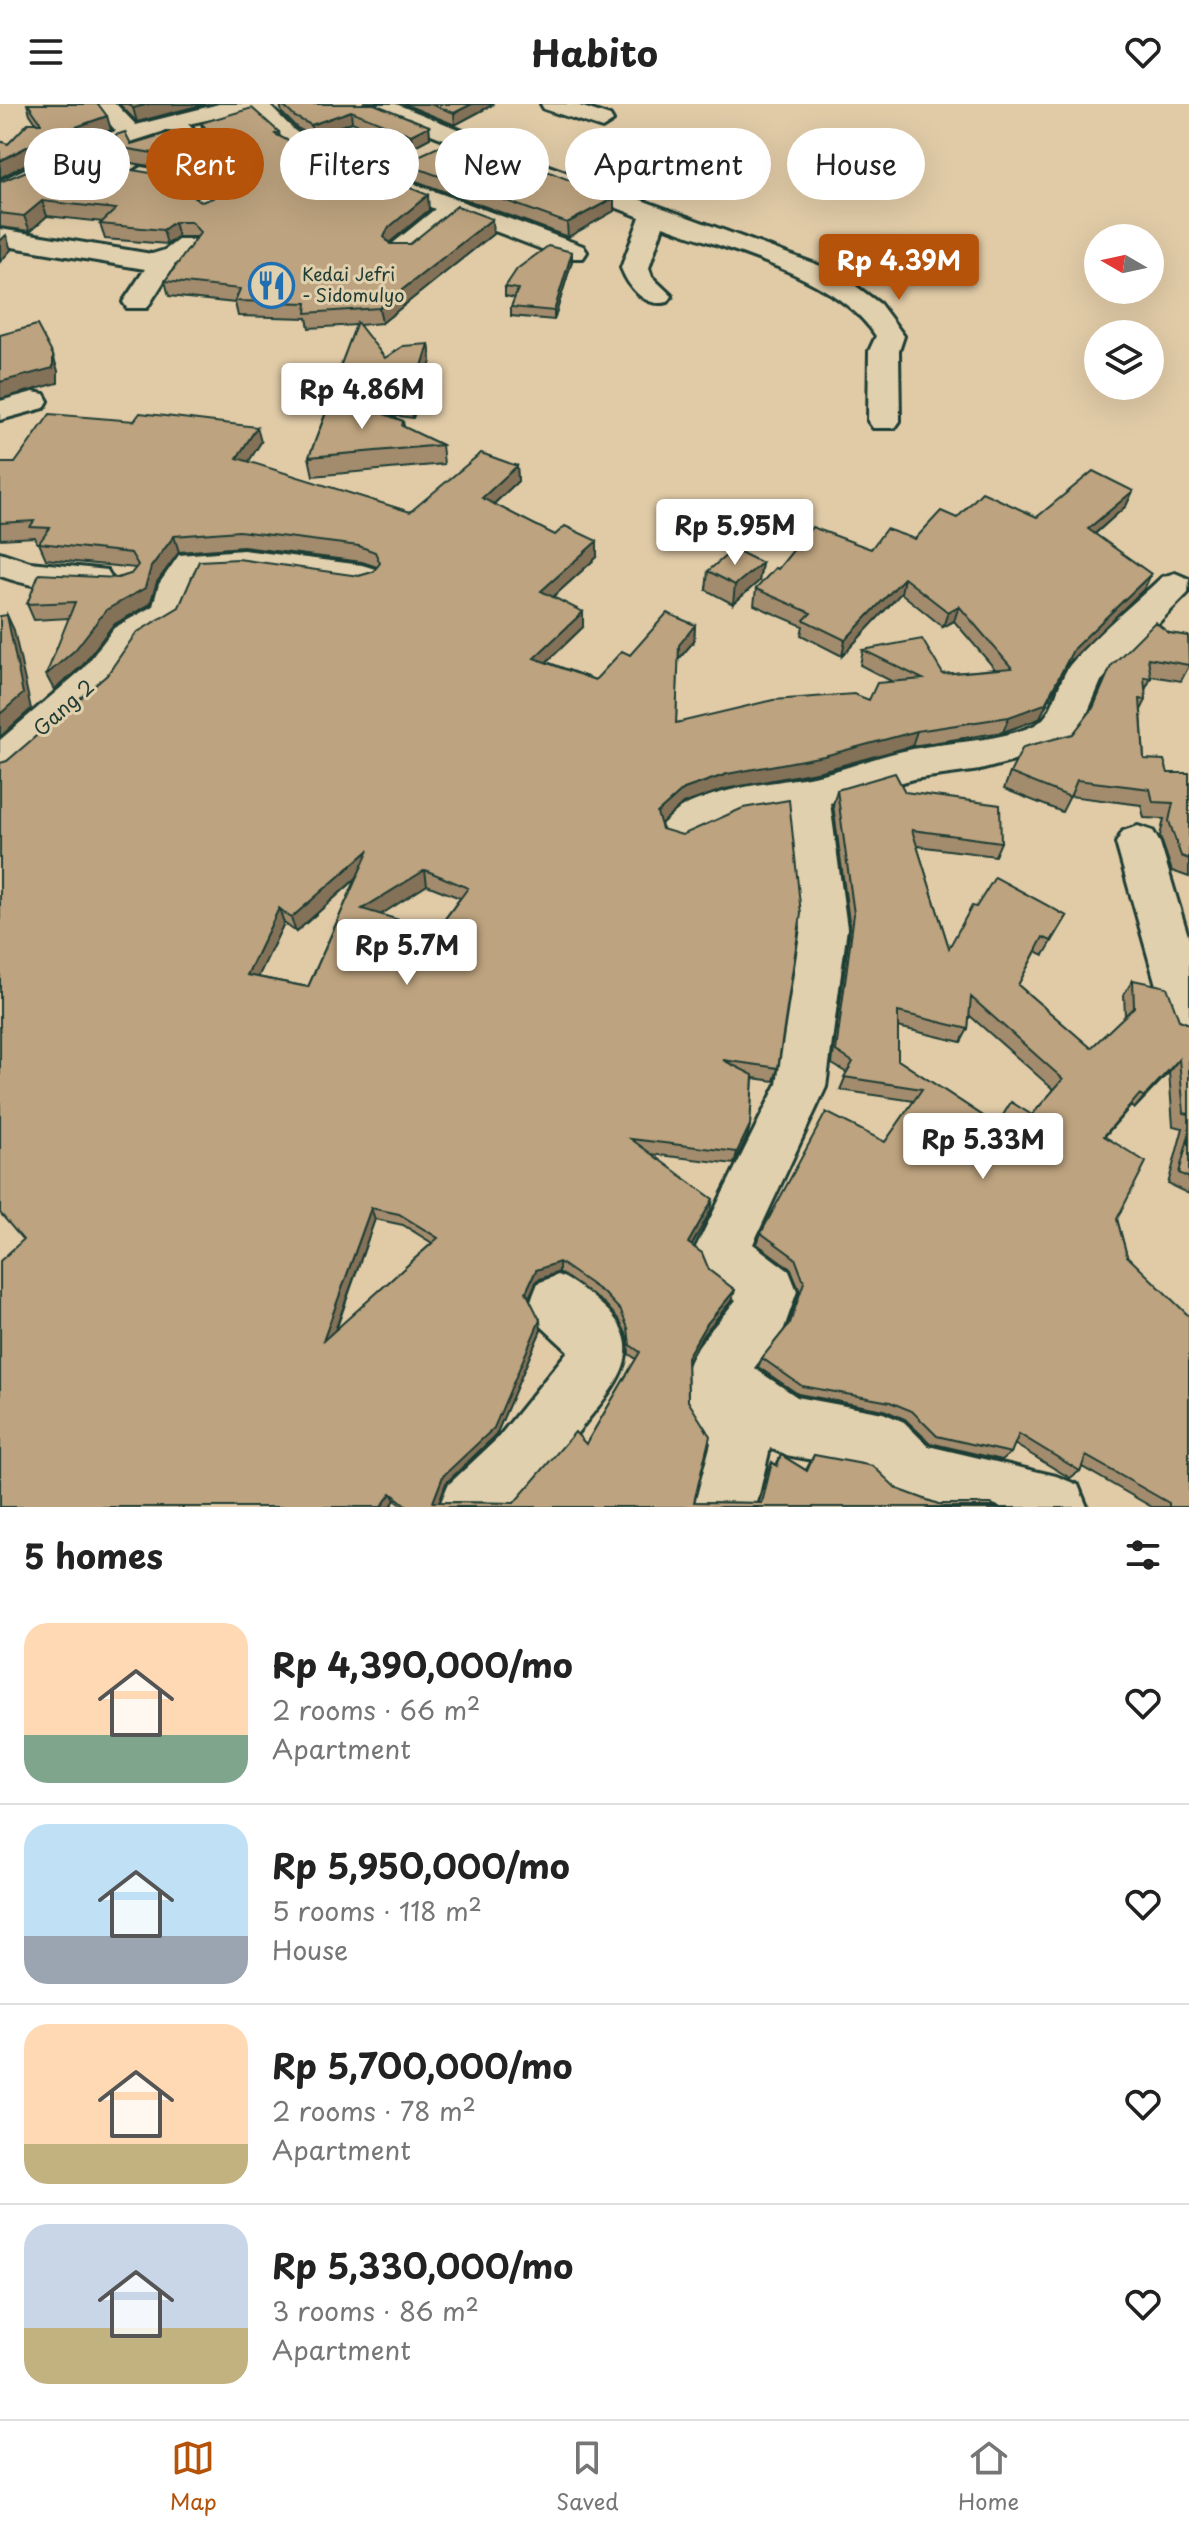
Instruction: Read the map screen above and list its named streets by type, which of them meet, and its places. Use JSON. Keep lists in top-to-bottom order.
{
  "streets": {
    "street": ["Gang 2"]
  },
  "places": {
    "restaurant": ["Kedai Jefri - Sidomulyo"]
  },
  "north": "left",
  "page": {
    "header": "Habito",
    "chip": [
      "Buy",
      "Rent",
      "Filters",
      "New",
      "Apartment",
      "House"
    ],
    "price": [
      "Rp 4.39M",
      "Rp 4.86M",
      "Rp 5.95M",
      "Rp 5.7M",
      "Rp 5.33M"
    ],
    "heading": "5 homes",
    "list": [
      {
        "name": "Rp 4,390,000/mo",
        "note": "2 rooms · 66 m² · Apartment"
      },
      {
        "name": "Rp 5,950,000/mo",
        "note": "5 rooms · 118 m² · House"
      },
      {
        "name": "Rp 5,700,000/mo",
        "note": "2 rooms · 78 m² · Apartment"
      },
      {
        "name": "Rp 5,330,000/mo",
        "note": "3 rooms · 86 m² · Apartment"
      }
    ],
    "tabs": ["Map", "Saved", "Home"]
  }
}
